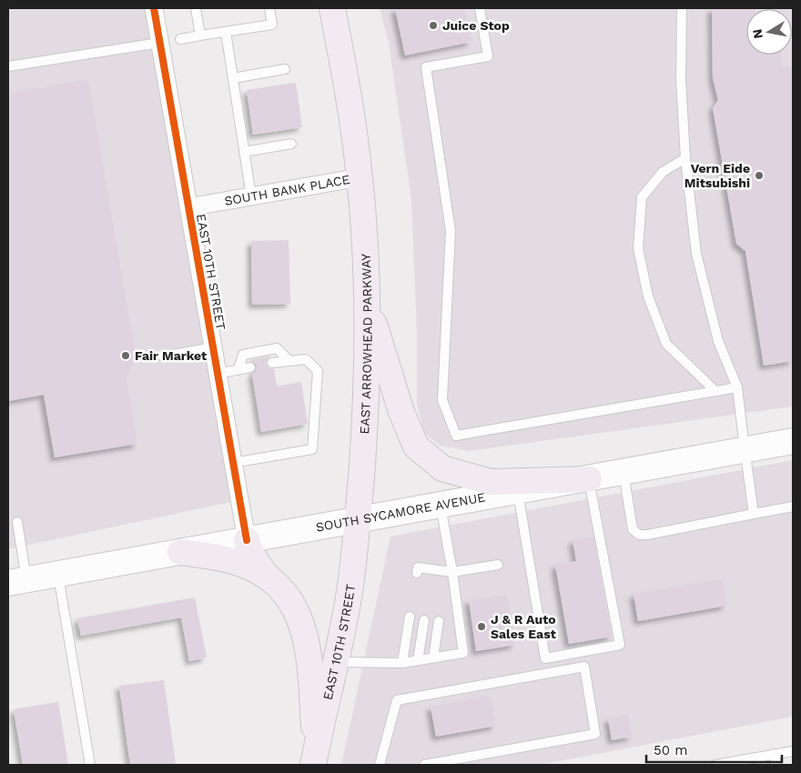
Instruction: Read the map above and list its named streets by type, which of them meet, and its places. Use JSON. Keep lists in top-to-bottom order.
{
  "streets": {
    "main road": ["EAST 10TH STREET", "EAST ARROWHEAD PARKWAY", "SOUTH SYCAMORE AVENUE"],
    "street": ["SOUTH BANK PLACE"]
  },
  "crossings": [
    ["SOUTH BANK PLACE", "EAST 10TH STREET"],
    ["SOUTH BANK PLACE", "EAST ARROWHEAD PARKWAY"],
    ["EAST 10TH STREET", "EAST ARROWHEAD PARKWAY"],
    ["EAST 10TH STREET", "SOUTH SYCAMORE AVENUE"],
    ["EAST ARROWHEAD PARKWAY", "SOUTH SYCAMORE AVENUE"]
  ],
  "places": [
    "Juice Stop",
    "Vern Eide Mitsubishi",
    "Fair Market",
    "J & R Auto Sales East"
  ],
  "scale_bar": "50 m",
  "north": "left"
}
